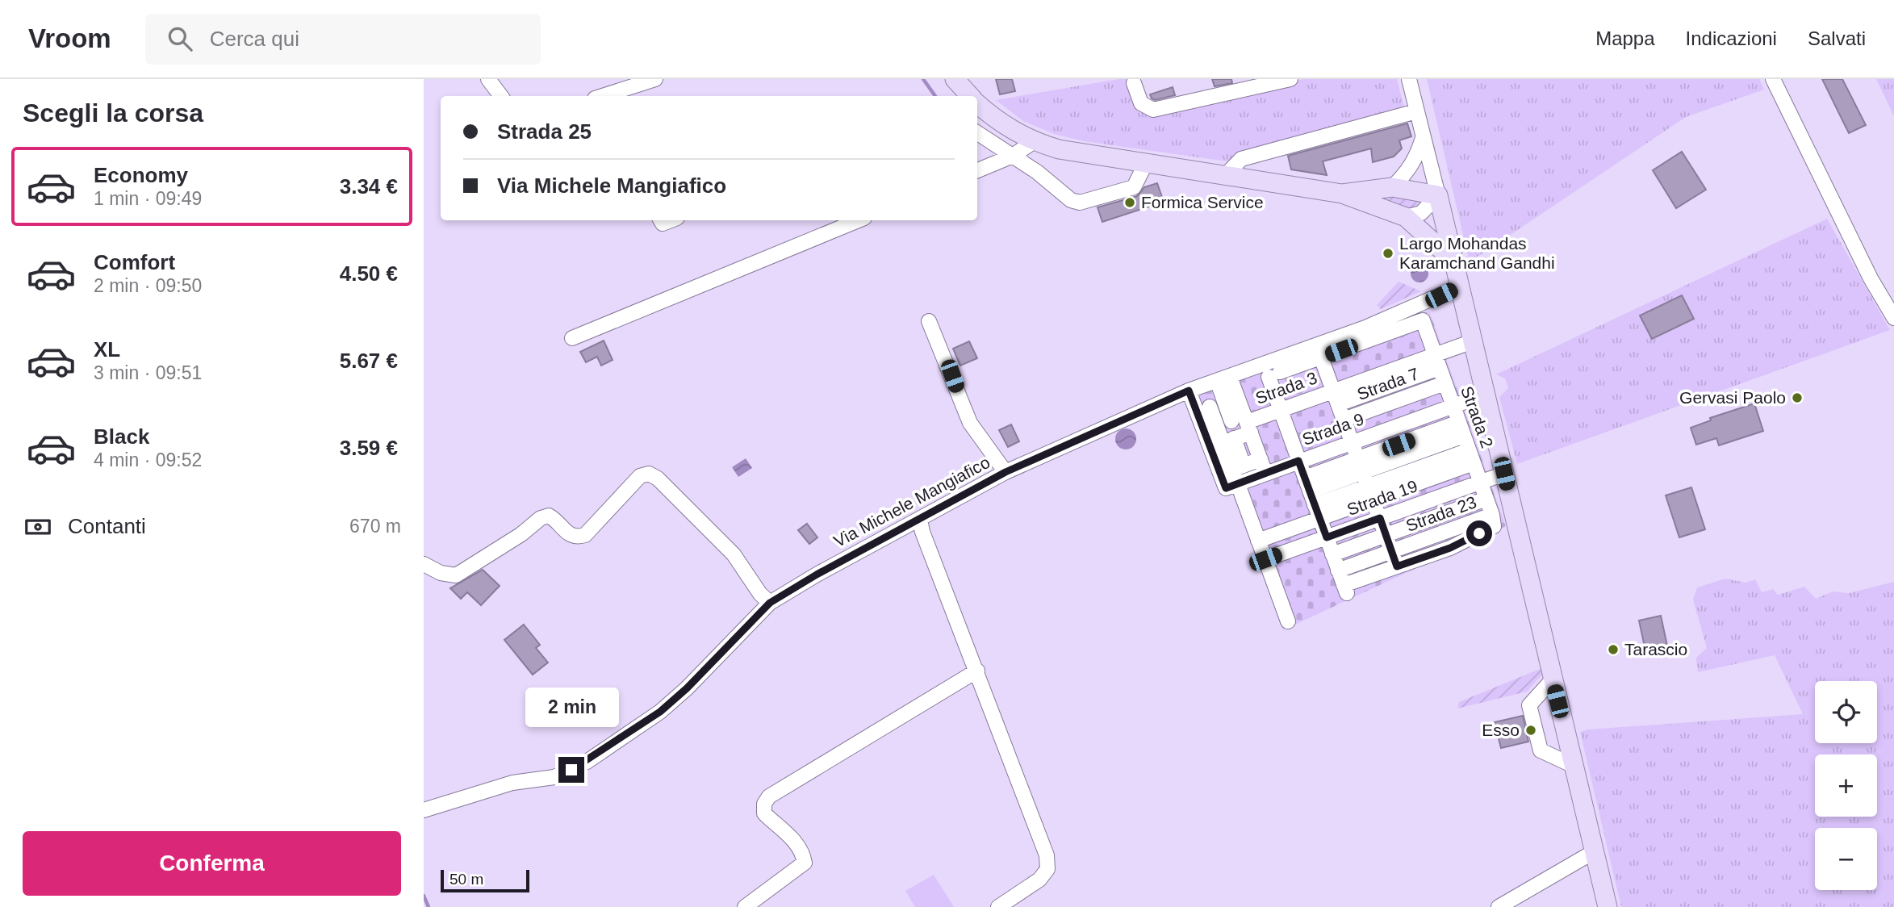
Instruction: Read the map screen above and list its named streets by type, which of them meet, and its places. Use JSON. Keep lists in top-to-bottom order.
{
  "streets": {
    "street": [
      "Strada 7",
      "Strada 3",
      "Strada 2",
      "Strada 9",
      "Strada 19",
      "Via Michele Mangiafico",
      "Strada 23"
    ]
  },
  "crossings": [
    ["Strada 7", "Strada 2"],
    ["Strada 3", "Strada 2"],
    ["Strada 2", "Strada 9"],
    ["Strada 2", "Strada 19"],
    ["Strada 2", "Strada 23"]
  ],
  "places": [
    "Formica Service",
    "Largo Mohandas Karamchand Gandhi",
    "Gervasi Paolo",
    "Tarascio",
    "Esso"
  ],
  "scale_bar": "50 m",
  "page": {
    "header": "Vroom",
    "search": "Cerca qui",
    "nav": ["Mappa", "Indicazioni", "Salvati"],
    "heading": "Scegli la corsa",
    "banner": ["Strada 25", "Via Michele Mangiafico"],
    "list": [
      {
        "name": "Economy",
        "note": "1 min · 09:49",
        "value": "3.34 €"
      },
      {
        "name": "Comfort",
        "note": "2 min · 09:50",
        "value": "4.50 €"
      },
      {
        "name": "XL",
        "note": "3 min · 09:51",
        "value": "5.67 €"
      },
      {
        "name": "Black",
        "note": "4 min · 09:52",
        "value": "3.59 €"
      }
    ],
    "pay": ["Contanti", "670 m"],
    "map_buttons": ["+", "−"],
    "bubble": "2 min",
    "buttons": "Conferma",
    "scale": "50 m"
  }
}
